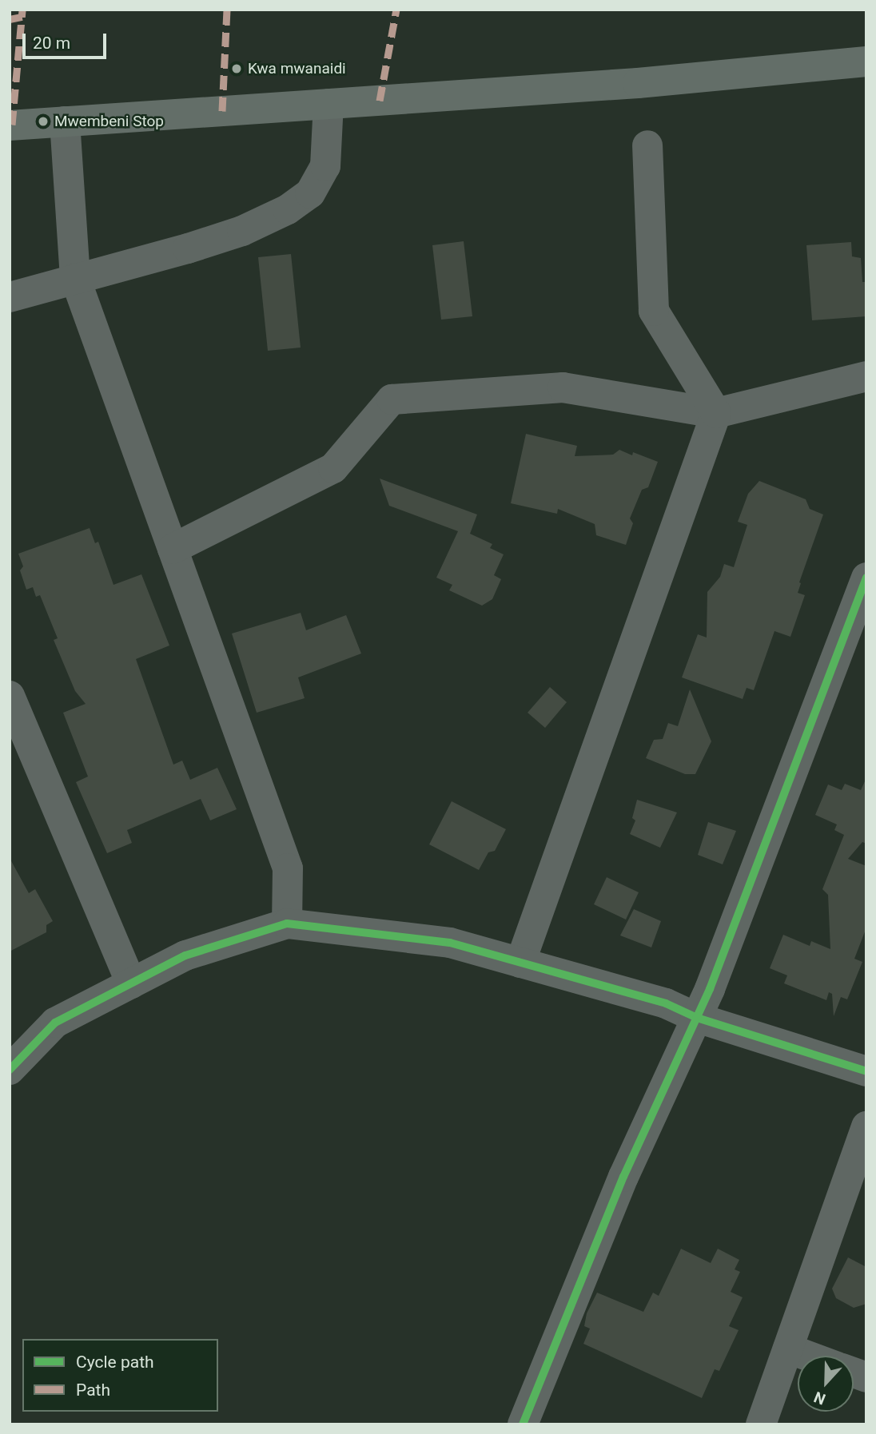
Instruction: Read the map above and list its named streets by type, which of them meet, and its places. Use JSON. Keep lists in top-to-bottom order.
{
  "places": ["Kwa mwanaidi", "Mwembeni Stop"],
  "legend": ["Cycle path", "Path"],
  "scale_bar": "20 m",
  "north": "bottom"
}
